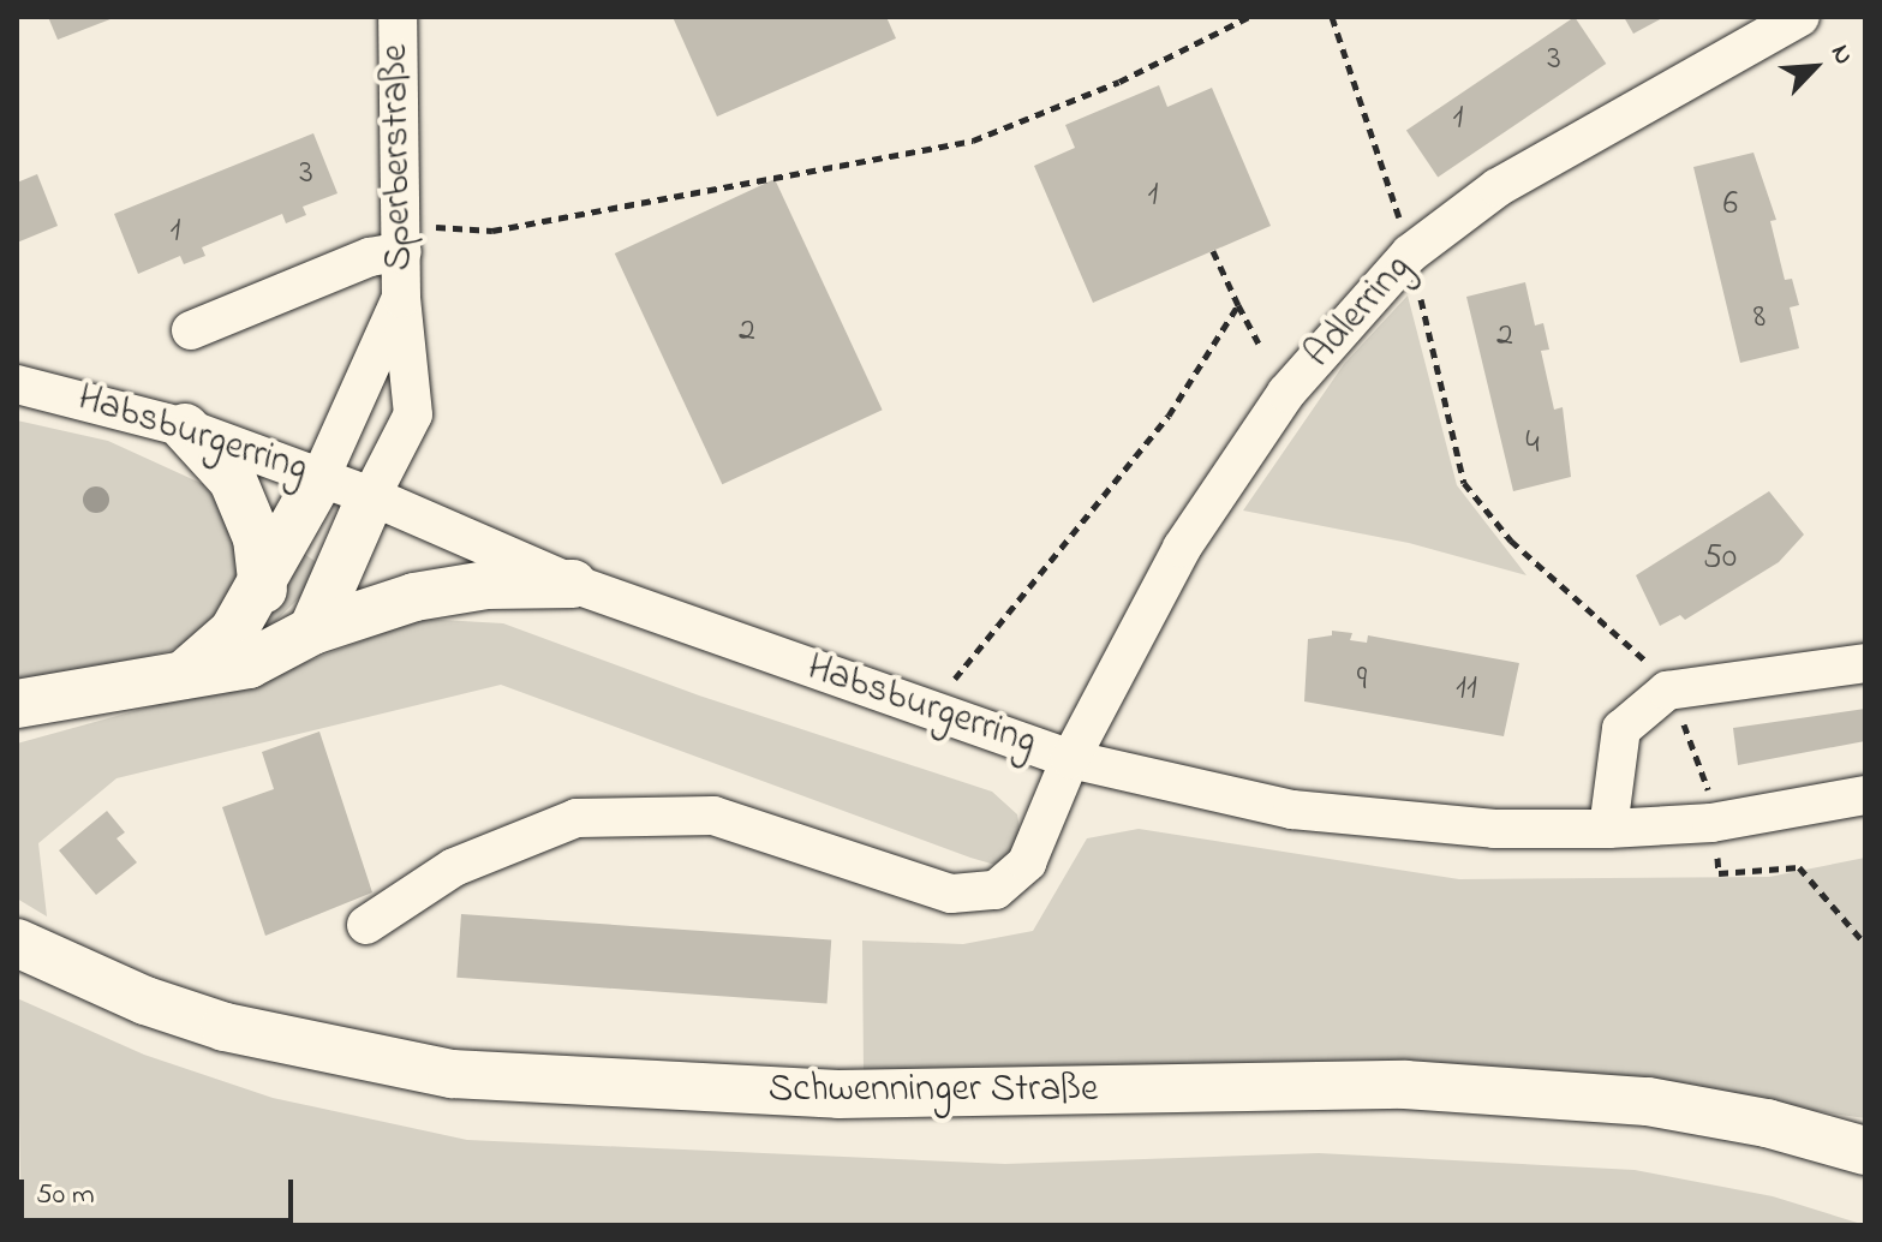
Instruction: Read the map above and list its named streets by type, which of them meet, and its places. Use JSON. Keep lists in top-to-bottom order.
{
  "streets": {
    "main road": ["Schwenninger Straße"],
    "street": ["Sperberstraße", "Adlerring", "Habsburgerring"]
  },
  "crossings": [
    ["Sperberstraße", "Habsburgerring"],
    ["Adlerring", "Habsburgerring"]
  ],
  "house_numbers": [
    "3",
    "1",
    "3",
    "1",
    "6",
    "1",
    "8",
    "2",
    "2",
    "4",
    "50",
    "9",
    "11"
  ],
  "scale_bar": "50 m",
  "north": "top right"
}
